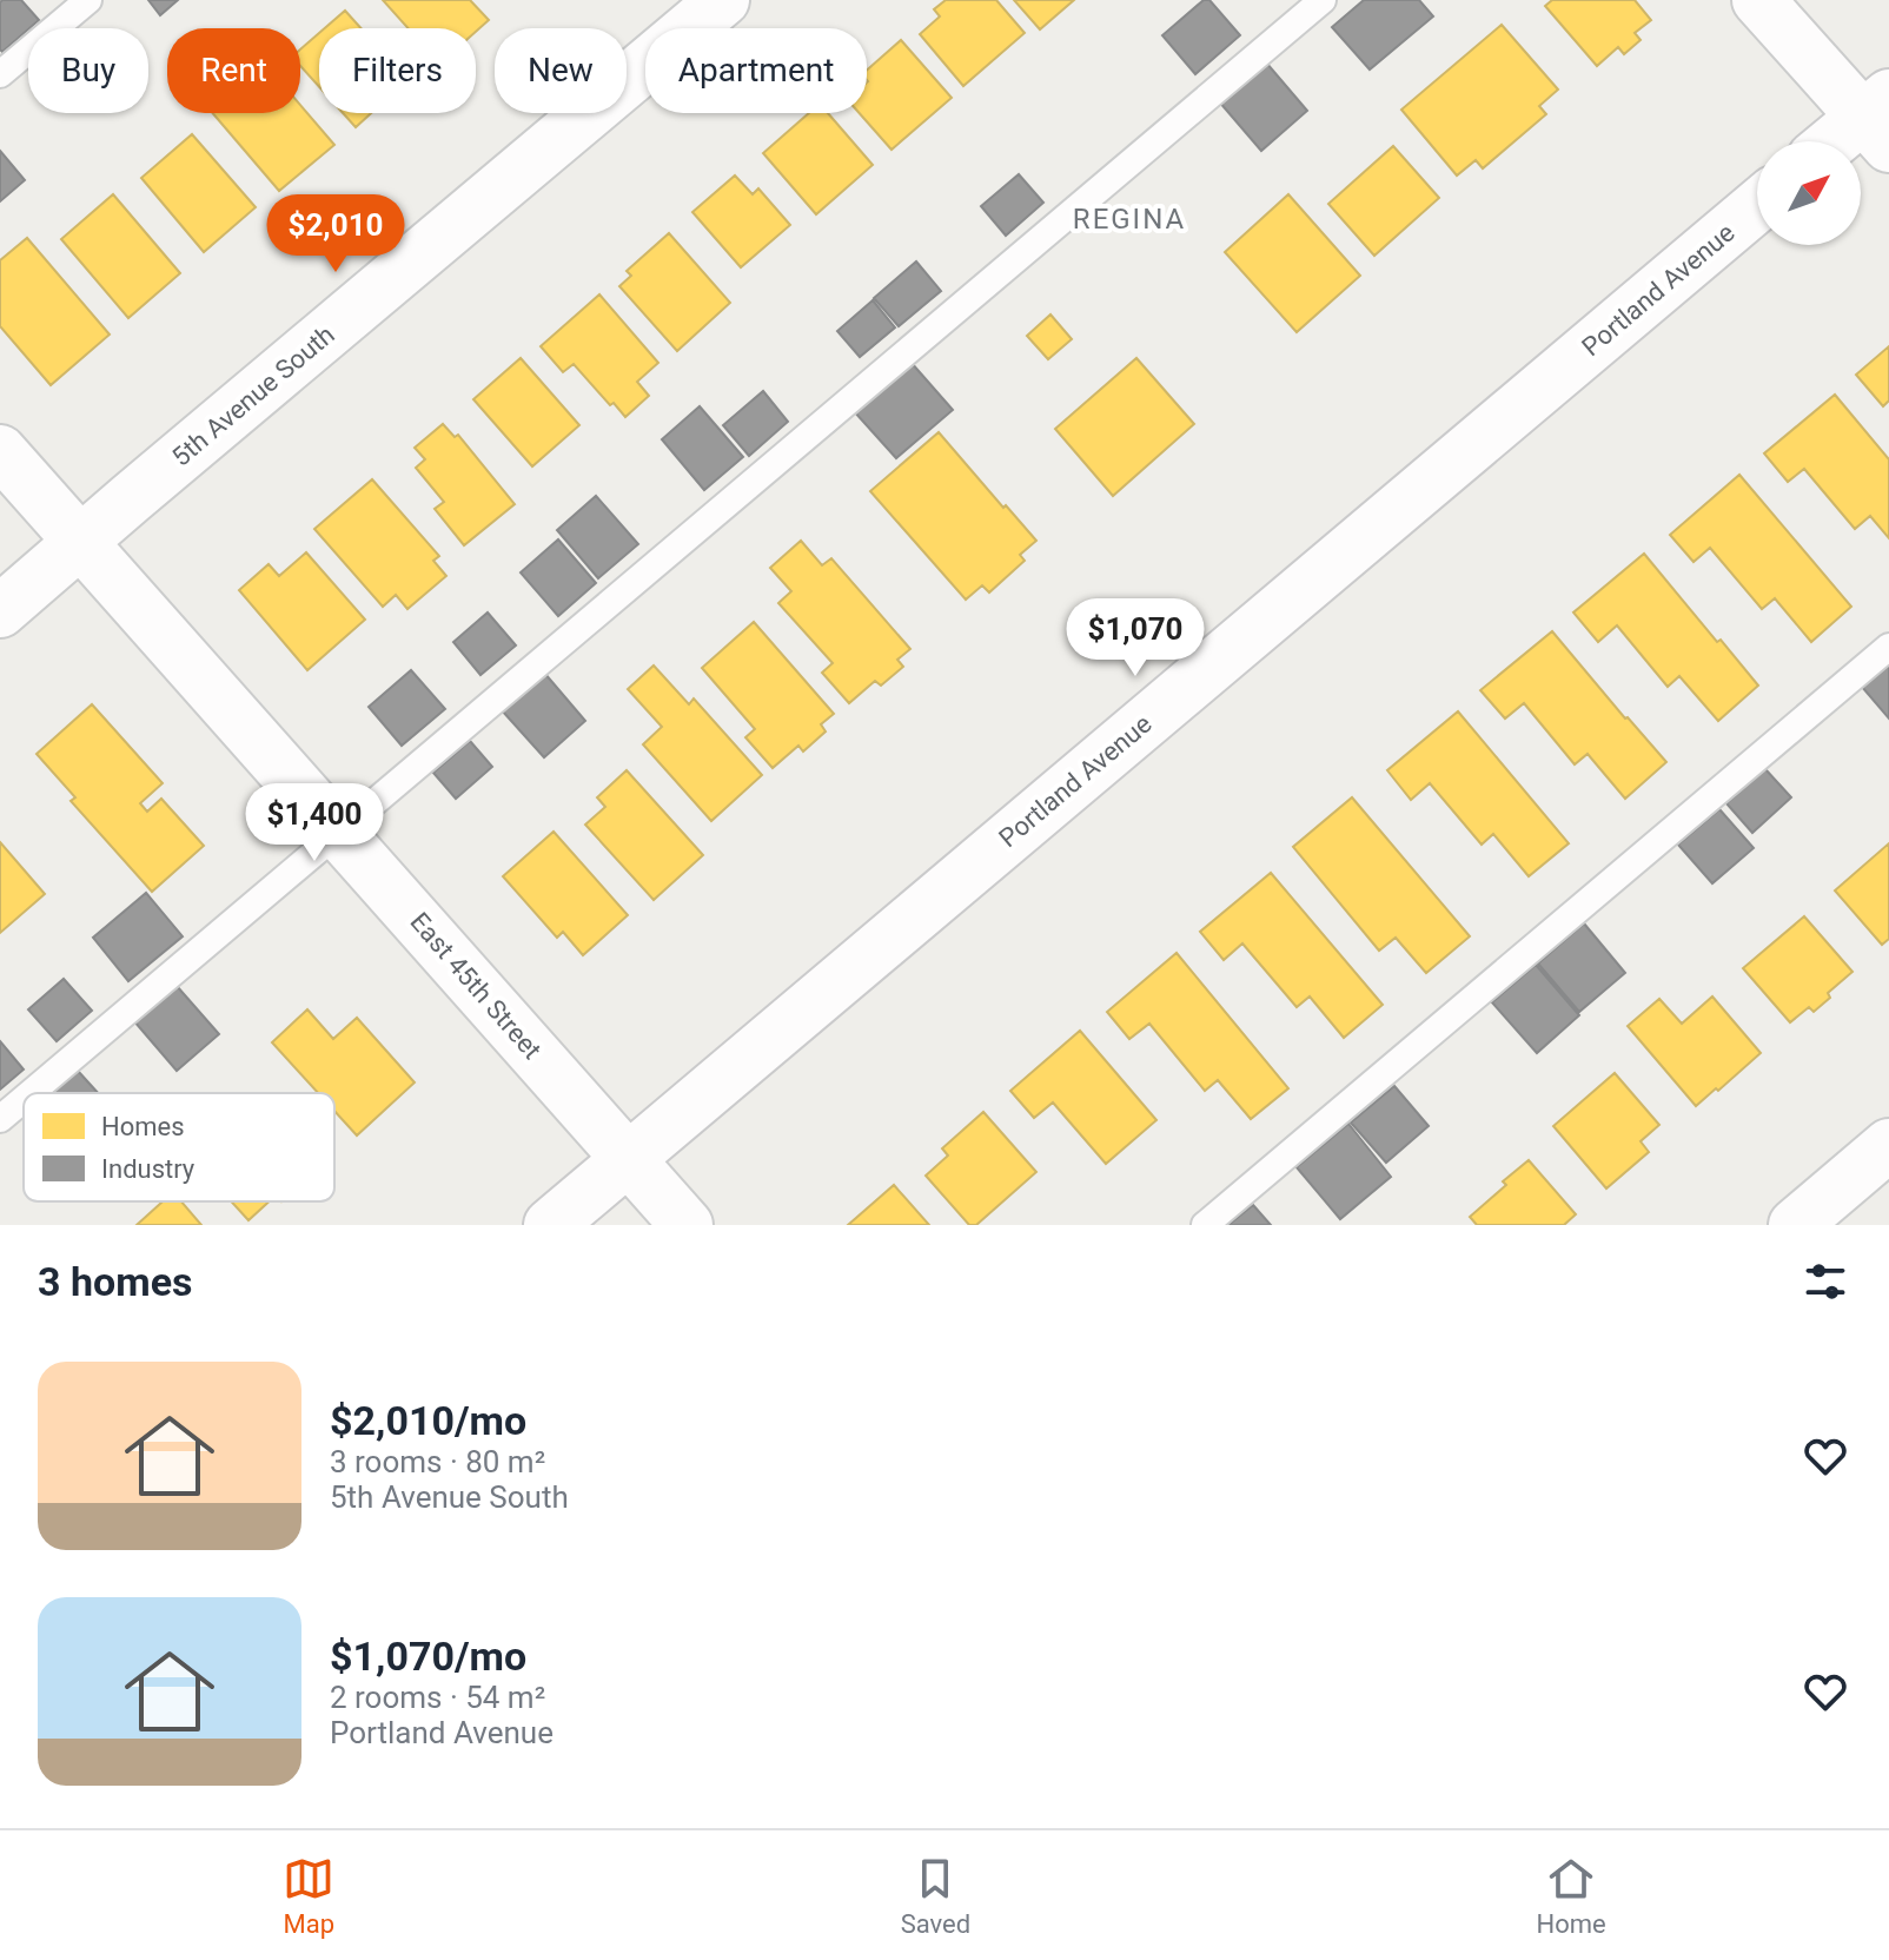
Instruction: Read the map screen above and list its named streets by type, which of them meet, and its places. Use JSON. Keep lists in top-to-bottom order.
{
  "streets": {
    "street": ["Portland Avenue", "5th Avenue South", "East 45th Street"]
  },
  "crossings": [
    ["Portland Avenue", "East 45th Street"],
    ["5th Avenue South", "East 45th Street"]
  ],
  "districts": ["REGINA"],
  "legend": ["Homes", "Industry"],
  "north": "top right",
  "page": {
    "chip": [
      "Buy",
      "Rent",
      "Filters",
      "New",
      "Apartment"
    ],
    "price": ["$2,010", "$1,070", "$1,400"],
    "heading": "3 homes",
    "list": [
      {
        "name": "$2,010/mo",
        "note": "3 rooms · 80 m² · 5th Avenue South"
      },
      {
        "name": "$1,070/mo",
        "note": "2 rooms · 54 m² · Portland Avenue"
      }
    ],
    "tabs": ["Map", "Saved", "Home"]
  }
}
